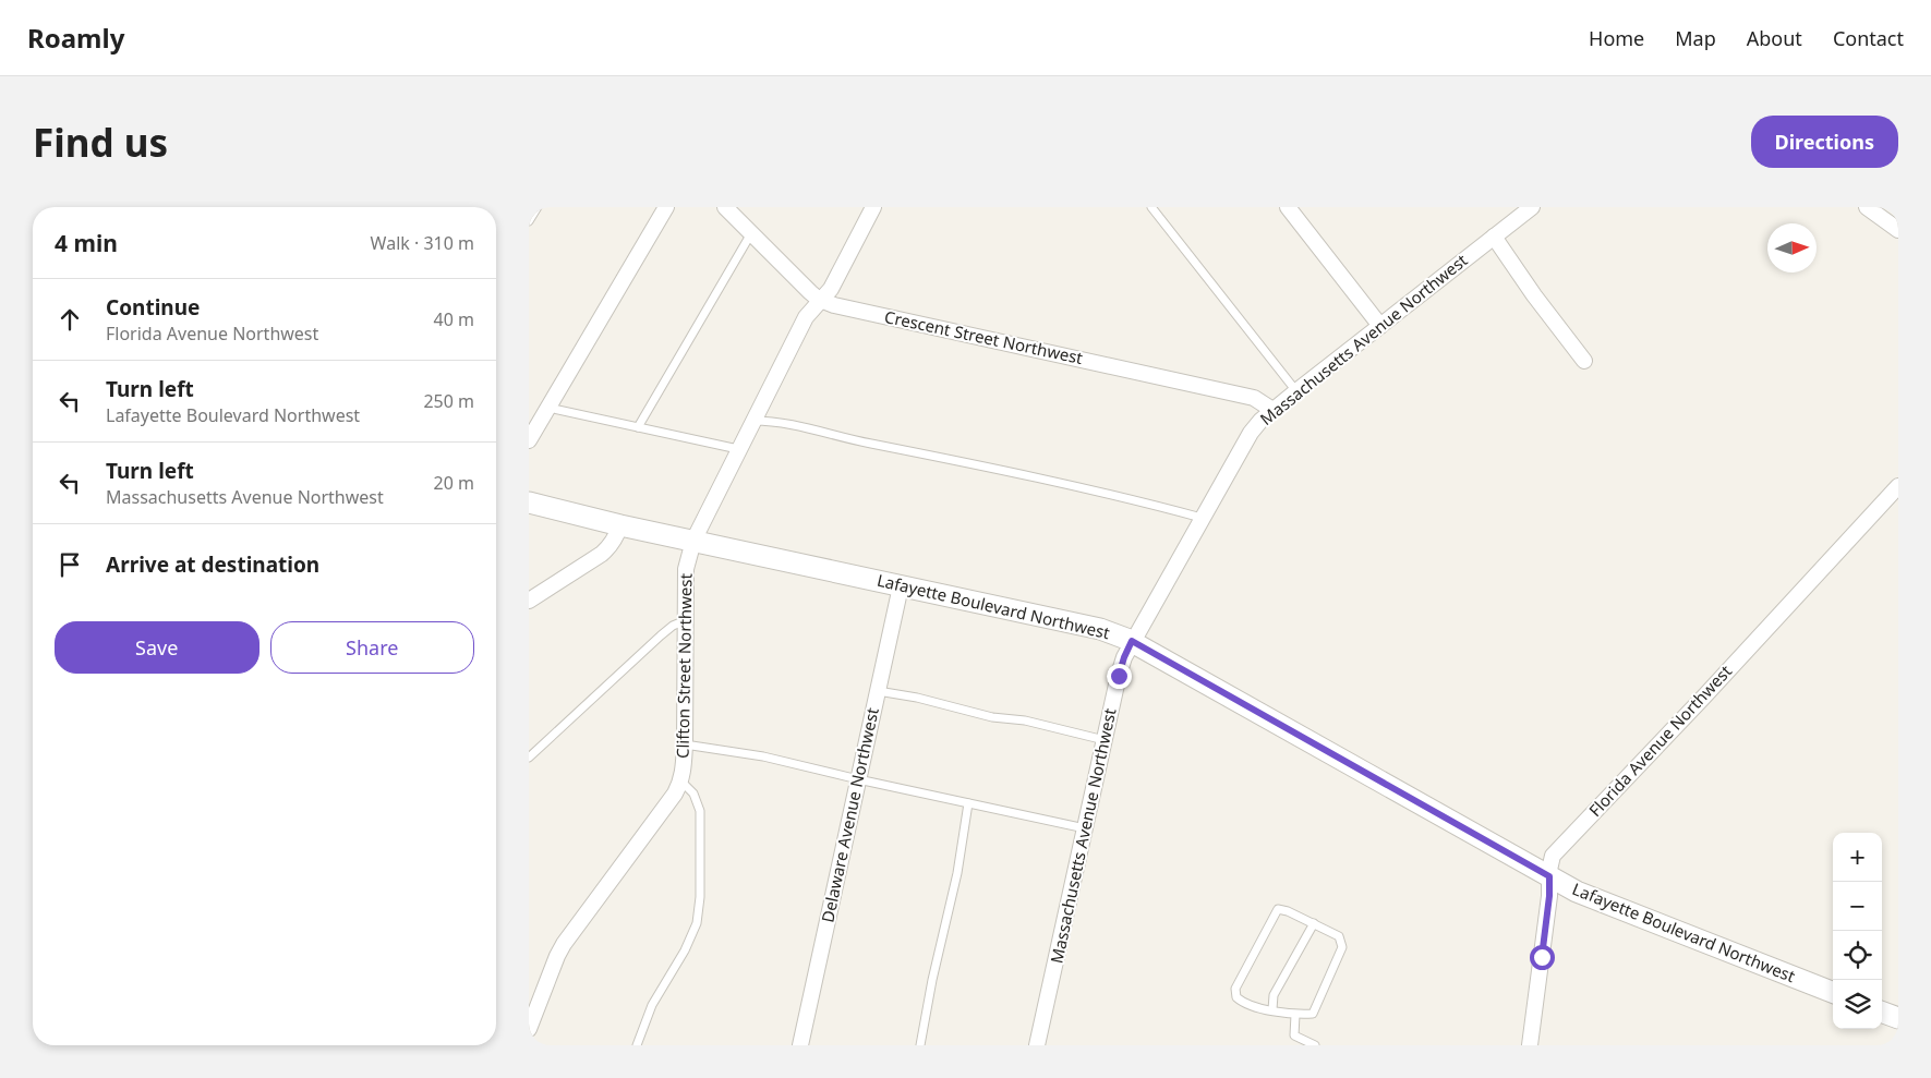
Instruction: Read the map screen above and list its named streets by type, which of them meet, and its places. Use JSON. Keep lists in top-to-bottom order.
{
  "streets": {
    "main road": ["Lafayette Boulevard Northwest"],
    "street": [
      "Crescent Street Northwest",
      "Massachusetts Avenue Northwest",
      "Clifton Street Northwest",
      "Florida Avenue Northwest",
      "Delaware Avenue Northwest"
    ]
  },
  "crossings": [
    ["Crescent Street Northwest", "Massachusetts Avenue Northwest"],
    ["Crescent Street Northwest", "Clifton Street Northwest"],
    ["Massachusetts Avenue Northwest", "Lafayette Boulevard Northwest"],
    ["Lafayette Boulevard Northwest", "Clifton Street Northwest"],
    ["Lafayette Boulevard Northwest", "Florida Avenue Northwest"],
    ["Lafayette Boulevard Northwest", "Delaware Avenue Northwest"]
  ],
  "north": "right",
  "page": {
    "header": "Roamly",
    "nav": [
      "Home",
      "Map",
      "About",
      "Contact"
    ],
    "buttons": [
      "Directions",
      ["Save", "Share"]
    ],
    "title": "Find us",
    "heading": ["4 min", "Walk · 310 m"],
    "list": [
      ["Continue", "Florida Avenue Northwest", "40 m"],
      ["Turn left", "Lafayette Boulevard Northwest", "250 m"],
      ["Turn left", "Massachusetts Avenue Northwest", "20 m"],
      "Arrive at destination"
    ],
    "map_buttons": ["+", "−"]
  }
}
